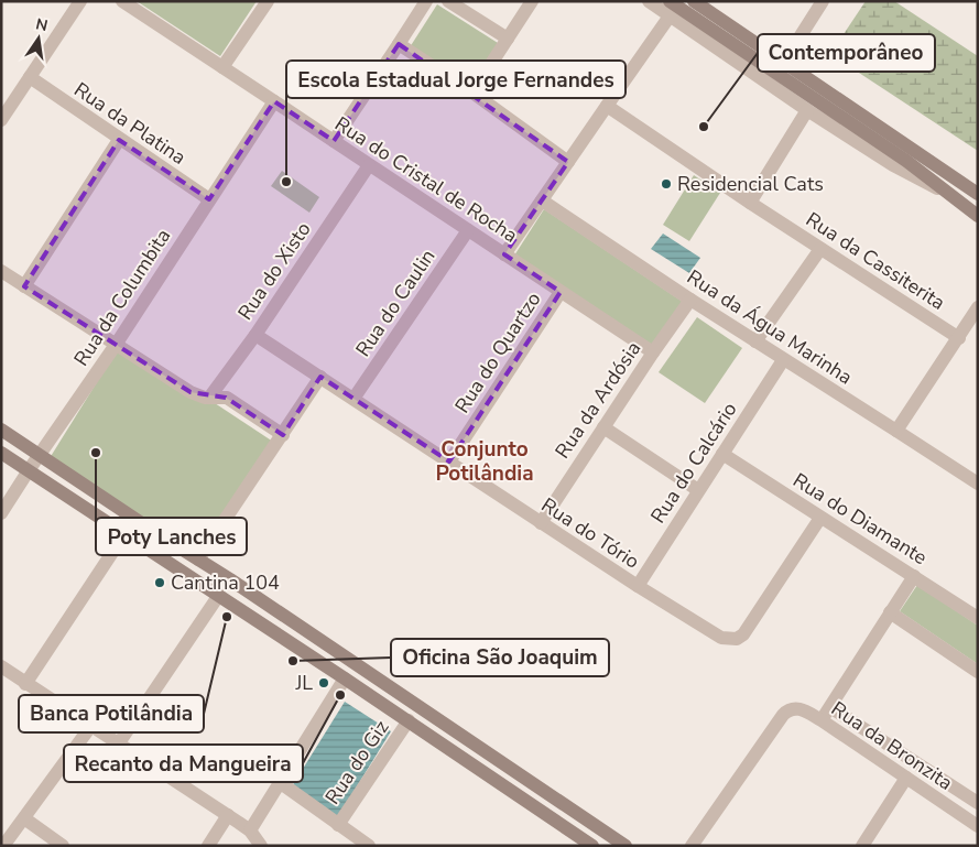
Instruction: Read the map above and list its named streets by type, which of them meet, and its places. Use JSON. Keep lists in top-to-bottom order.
{
  "streets": {
    "street": [
      "Rua da Platina",
      "Rua do Cristal de Rocha",
      "Rua da Cassiterita",
      "Rua do Xisto",
      "Rua da Columbita",
      "Rua do Caulin",
      "Rua da Água Marinha",
      "Rua do Quartzo",
      "Rua da Ardósia",
      "Rua do Calcário",
      "Rua do Diamante",
      "Rua do Tório",
      "Rua da Bronzita",
      "Rua do Giz"
    ]
  },
  "crossings": [
    ["Rua da Platina", "Rua da Columbita"],
    ["Rua do Cristal de Rocha", "Rua do Xisto"],
    ["Rua do Cristal de Rocha", "Rua da Columbita"],
    ["Rua do Cristal de Rocha", "Rua do Caulin"],
    ["Rua do Cristal de Rocha", "Rua do Quartzo"],
    ["Rua do Cristal de Rocha", "Rua da Ardósia"],
    ["Rua do Xisto", "Rua do Tório"],
    ["Rua do Caulin", "Rua do Tório"],
    ["Rua da Água Marinha", "Rua da Ardósia"],
    ["Rua da Água Marinha", "Rua do Calcário"],
    ["Rua do Quartzo", "Rua do Tório"],
    ["Rua da Ardósia", "Rua do Tório"],
    ["Rua do Calcário", "Rua do Diamante"],
    ["Rua do Calcário", "Rua do Tório"],
    ["Rua do Diamante", "Rua do Tório"]
  ],
  "districts": ["Conjunto Potilândia"],
  "places": [
    "Contemporâneo",
    "Escola Estadual Jorge Fernandes",
    "Residencial Cats",
    "Poty Lanches",
    "Cantina 104",
    "Banca Potilândia",
    "Oficina São Joaquim",
    "JL",
    "Recanto da Mangueira"
  ],
  "north": "top"
}
